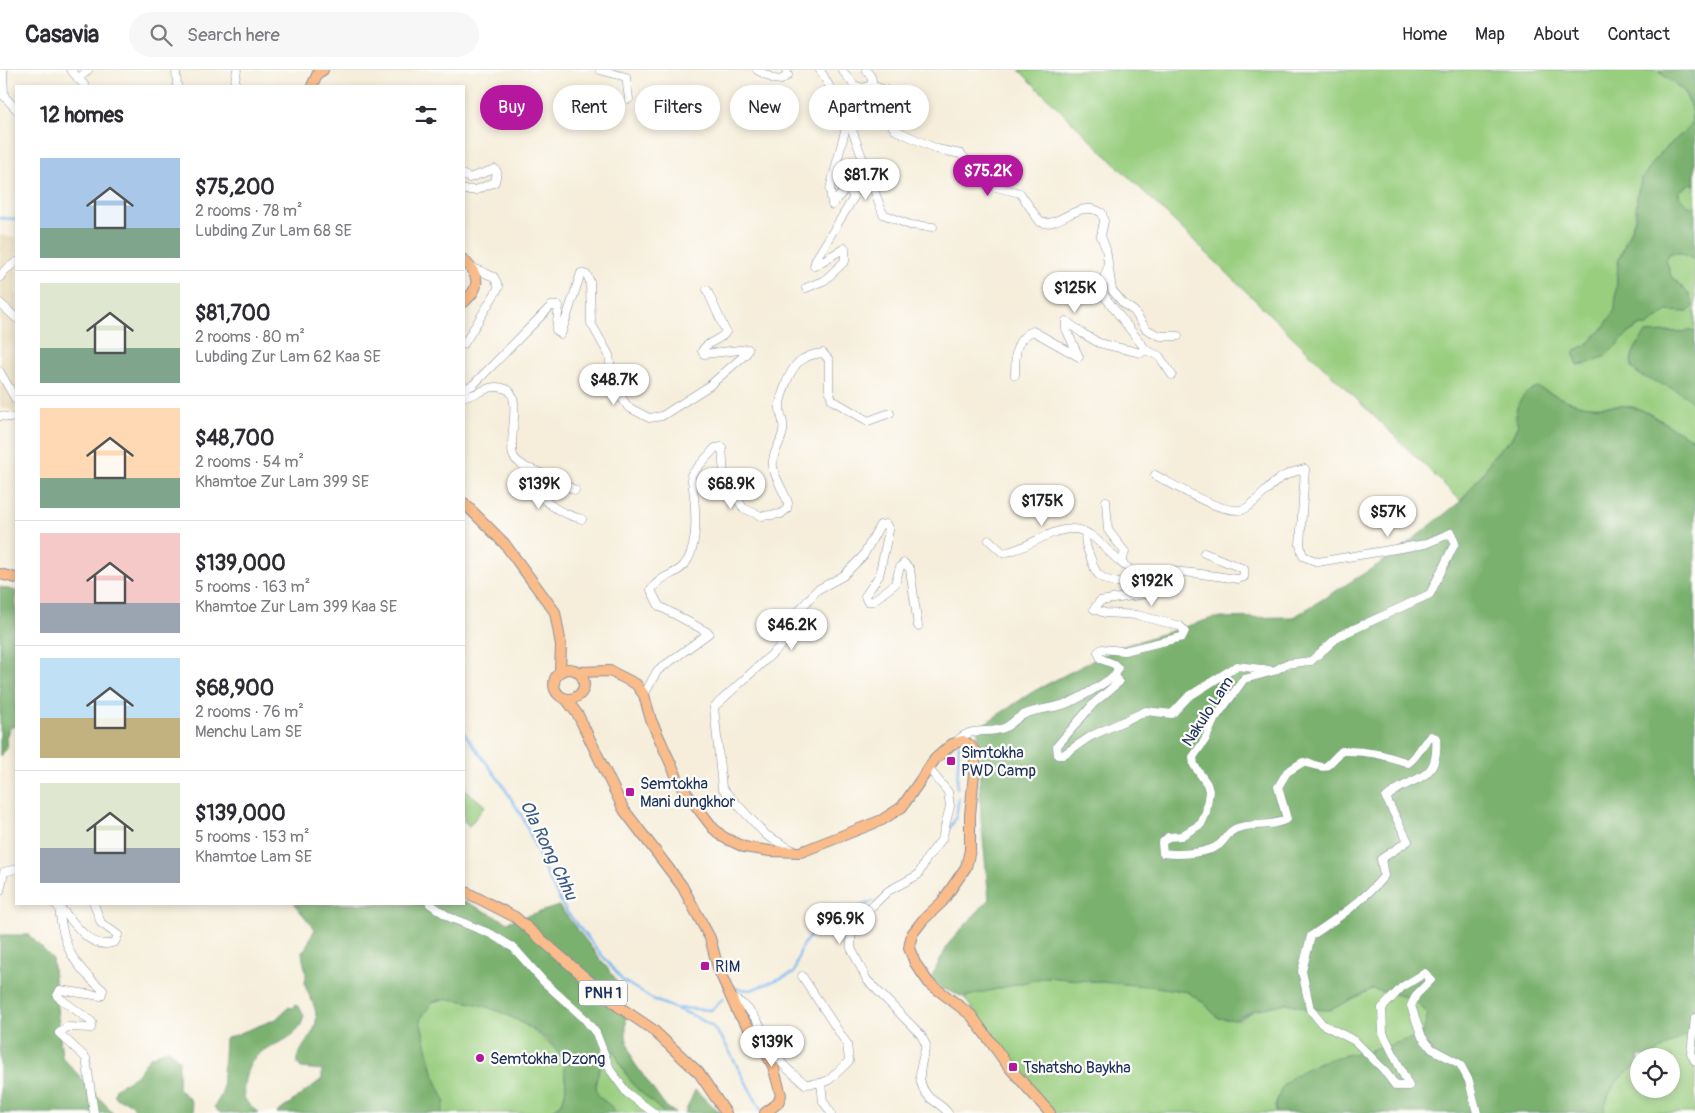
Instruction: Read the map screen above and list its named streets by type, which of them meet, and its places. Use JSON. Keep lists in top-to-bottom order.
{
  "streets": {
    "main road": ["PNH 1"],
    "street": ["Nakulo Lam"]
  },
  "water": ["Ola Rong Chhu"],
  "places": {
    "transit": [
      "Simtokha PWD Camp",
      "Semtokha Mani dungkhor",
      "RIM",
      "Tshatsho Baykha"
    ],
    "other": ["Semtokha Dzong"]
  },
  "page": {
    "header": "Casavia",
    "search": "Search here",
    "nav": [
      "Home",
      "Map",
      "About",
      "Contact"
    ],
    "chip": [
      "Buy",
      "Rent",
      "Filters",
      "New",
      "Apartment"
    ],
    "heading": "12 homes",
    "list": [
      {
        "name": "$75,200",
        "note": "2 rooms · 78 m² · Lubding Zur Lam 68 SE"
      },
      {
        "name": "$81,700",
        "note": "2 rooms · 80 m² · Lubding Zur Lam 62 Kaa SE"
      },
      {
        "name": "$48,700",
        "note": "2 rooms · 54 m² · Khamtoe Zur Lam 399 SE"
      },
      {
        "name": "$139,000",
        "note": "5 rooms · 163 m² · Khamtoe Zur Lam 399 Kaa SE"
      },
      {
        "name": "$68,900",
        "note": "2 rooms · 76 m² · Menchu Lam SE"
      },
      {
        "name": "$139,000",
        "note": "5 rooms · 153 m² · Khamtoe Lam SE"
      }
    ],
    "price": [
      "$75.2K",
      "$81.7K",
      "$125K",
      "$48.7K",
      "$139K",
      "$68.9K",
      "$175K",
      "$57K",
      "$192K",
      "$46.2K",
      "$96.9K",
      "$139K"
    ]
  }
}
